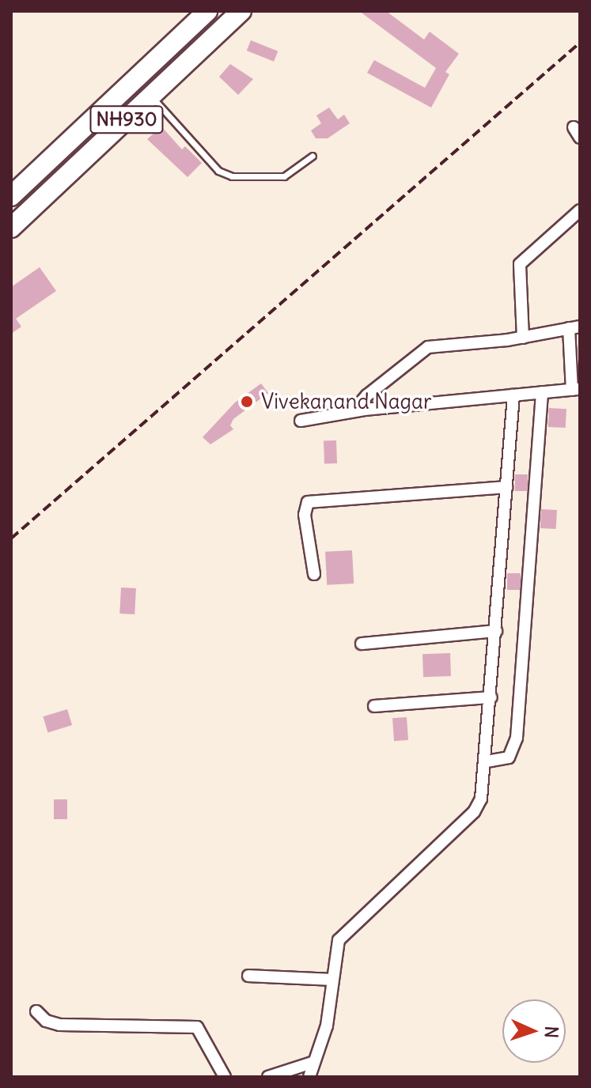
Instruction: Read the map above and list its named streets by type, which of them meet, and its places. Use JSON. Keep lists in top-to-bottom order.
{
  "streets": {
    "highway": ["NH930"]
  },
  "places": ["Vivekanand Nagar"],
  "north": "right"
}
